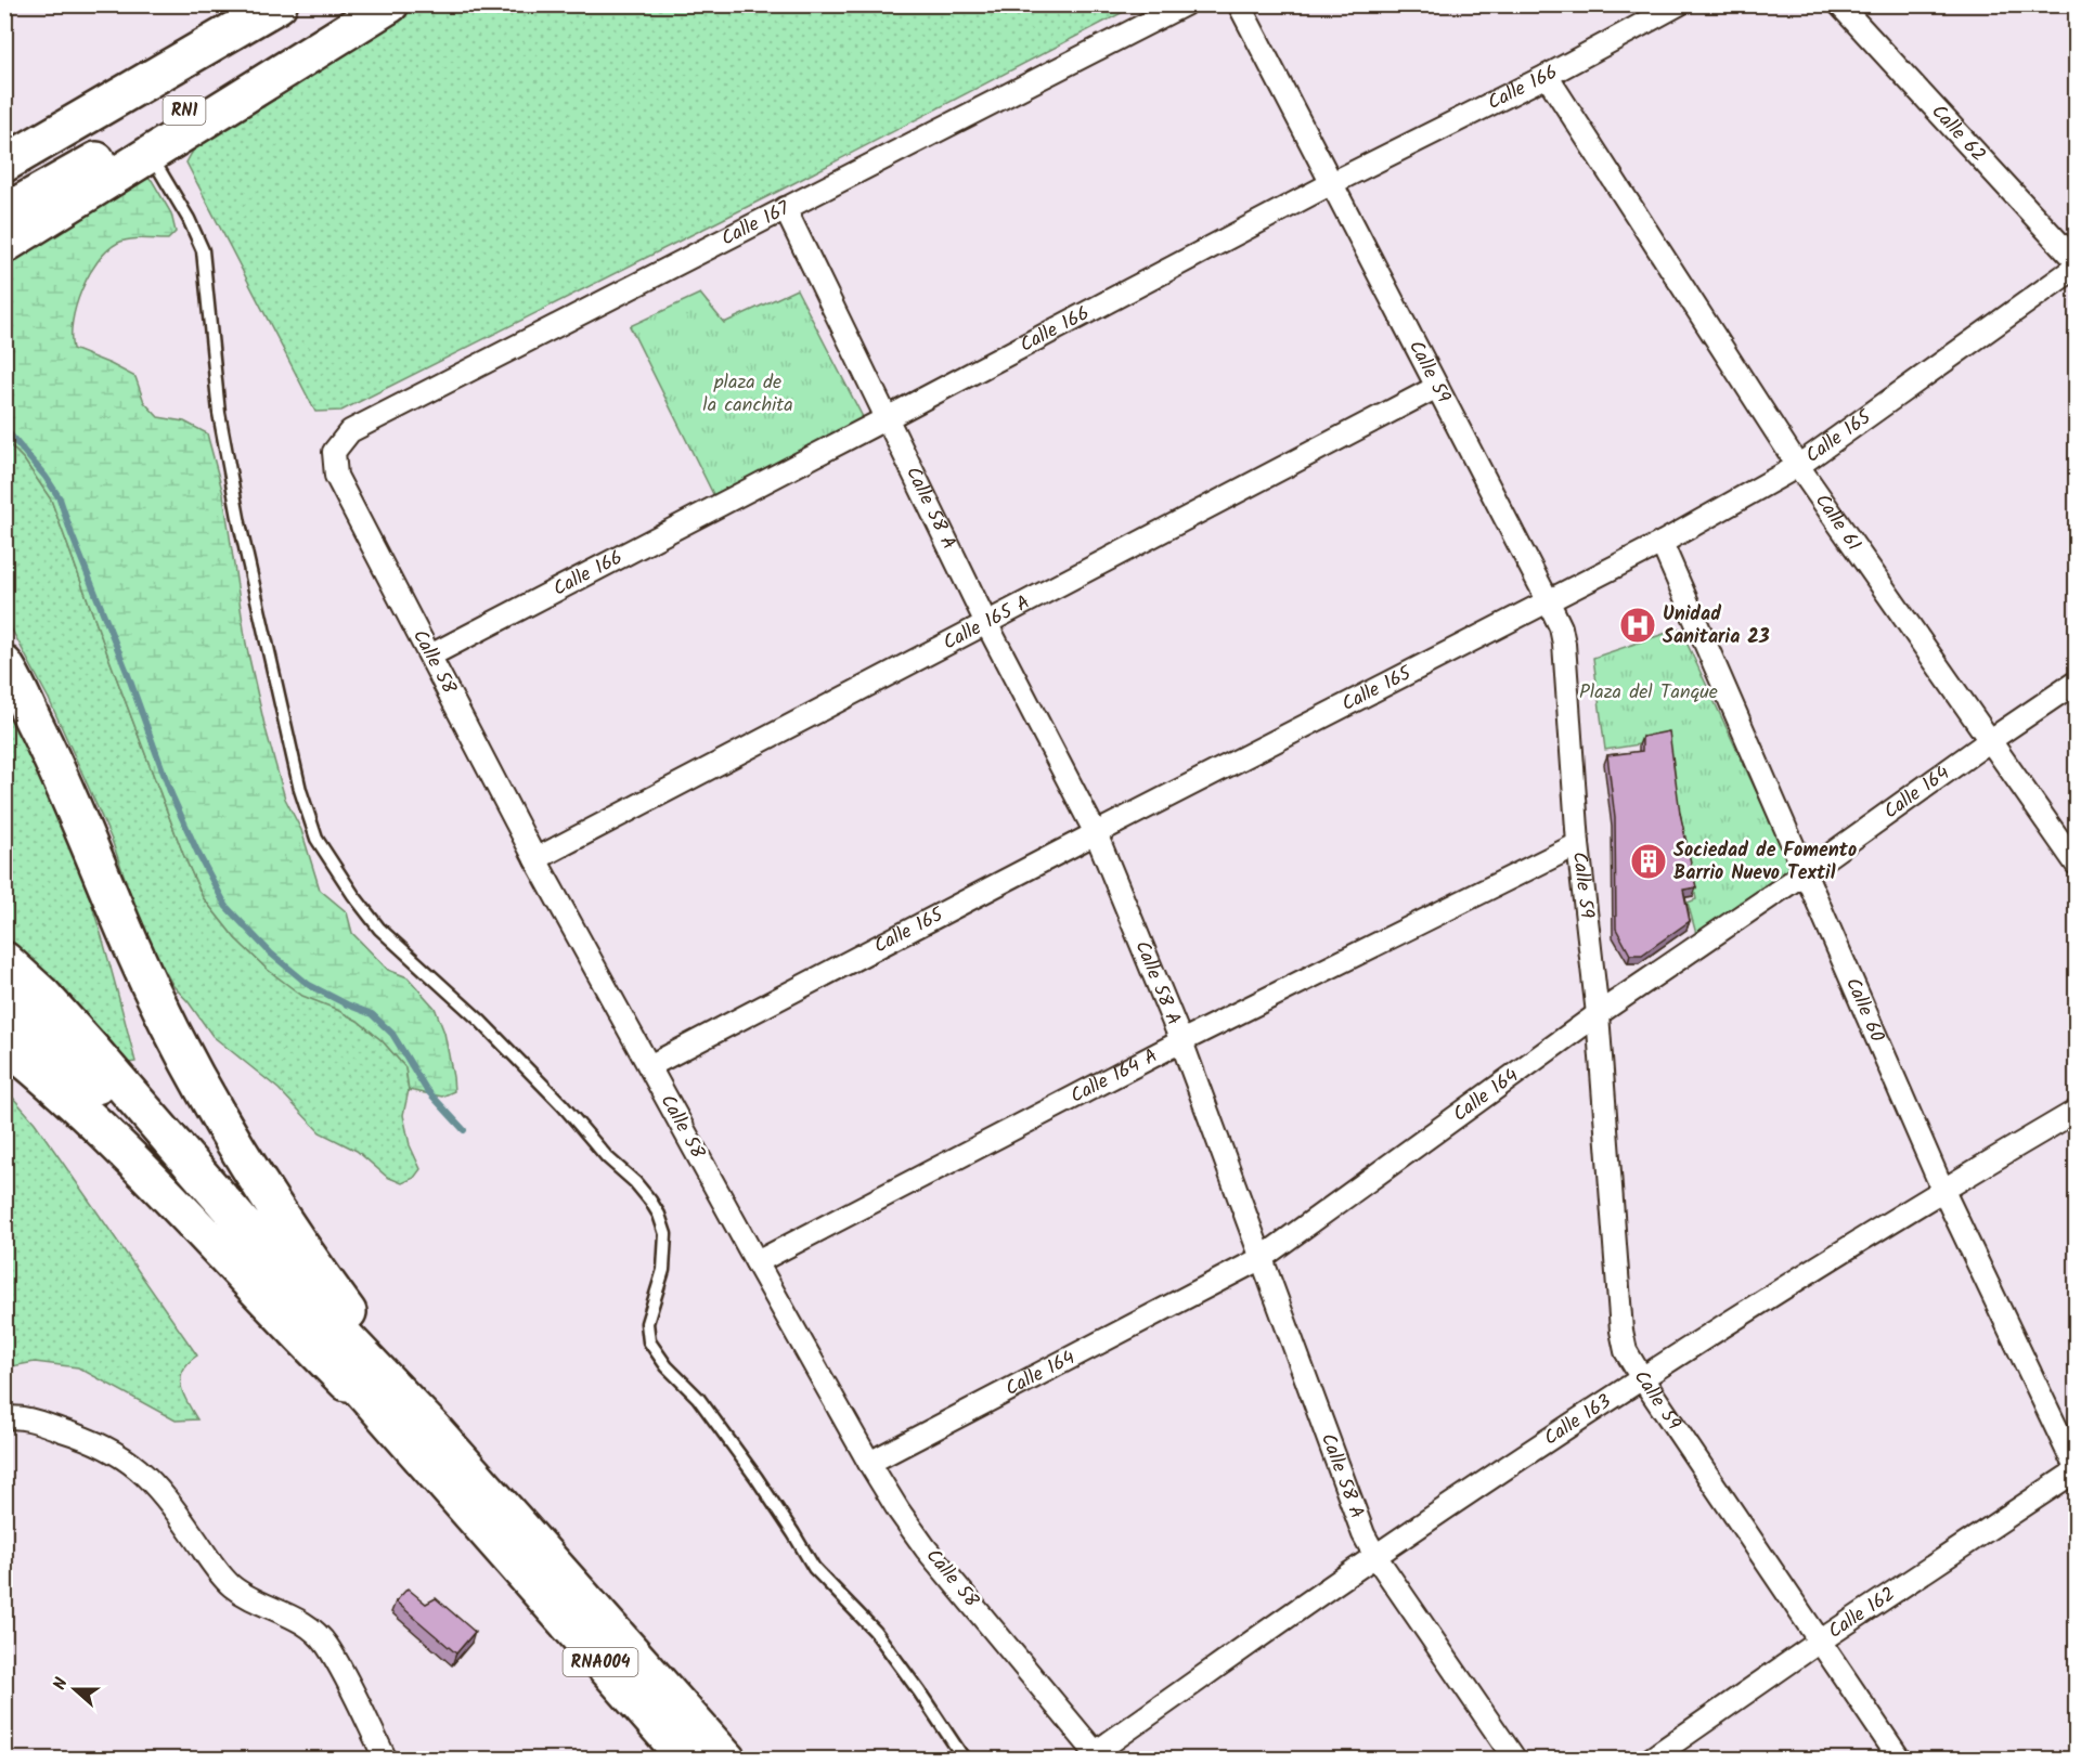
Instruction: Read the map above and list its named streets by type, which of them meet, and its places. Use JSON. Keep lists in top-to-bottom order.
{
  "streets": {
    "highway": ["RN1", "RNA004"],
    "street": [
      "Calle 166",
      "Calle 62",
      "Calle 167",
      "Calle 59",
      "Calle 165",
      "Calle 58 A",
      "Calle 61",
      "Calle 165 A",
      "Calle 58",
      "Calle 164",
      "Calle 60",
      "Calle 164 A",
      "Calle 163",
      "Calle 162"
    ]
  },
  "crossings": [
    ["Calle 166", "Calle 59"],
    ["Calle 166", "Calle 58 A"],
    ["Calle 166", "Calle 61"],
    ["Calle 166", "Calle 58"],
    ["Calle 62", "Calle 165"],
    ["Calle 167", "Calle 58 A"],
    ["Calle 167", "Calle 58"],
    ["Calle 59", "Calle 165"],
    ["Calle 59", "Calle 165 A"],
    ["Calle 59", "Calle 164"],
    ["Calle 59", "Calle 164 A"],
    ["Calle 59", "Calle 163"],
    ["Calle 59", "Calle 162"],
    ["Calle 165", "Calle 58 A"],
    ["Calle 165", "Calle 61"],
    ["Calle 165", "Calle 58"],
    ["Calle 165", "Calle 60"],
    ["Calle 58 A", "Calle 165 A"],
    ["Calle 58 A", "Calle 164"],
    ["Calle 58 A", "Calle 164 A"],
    ["Calle 58 A", "Calle 163"],
    ["Calle 61", "Calle 164"],
    ["Calle 165 A", "Calle 58"],
    ["Calle 58", "Calle 164"],
    ["Calle 58", "Calle 164 A"],
    ["Calle 58", "Calle 163"],
    ["Calle 164", "Calle 60"],
    ["Calle 60", "Calle 163"],
    ["Calle 60", "Calle 162"]
  ],
  "parks": ["plaza de la canchita", "Plaza del Tanque"],
  "places": {
    "hospital": ["Unidad Sanitaria 23"],
    "building": ["Sociedad de Fomento Barrio Nuevo Textil"]
  },
  "north": "left"
}
